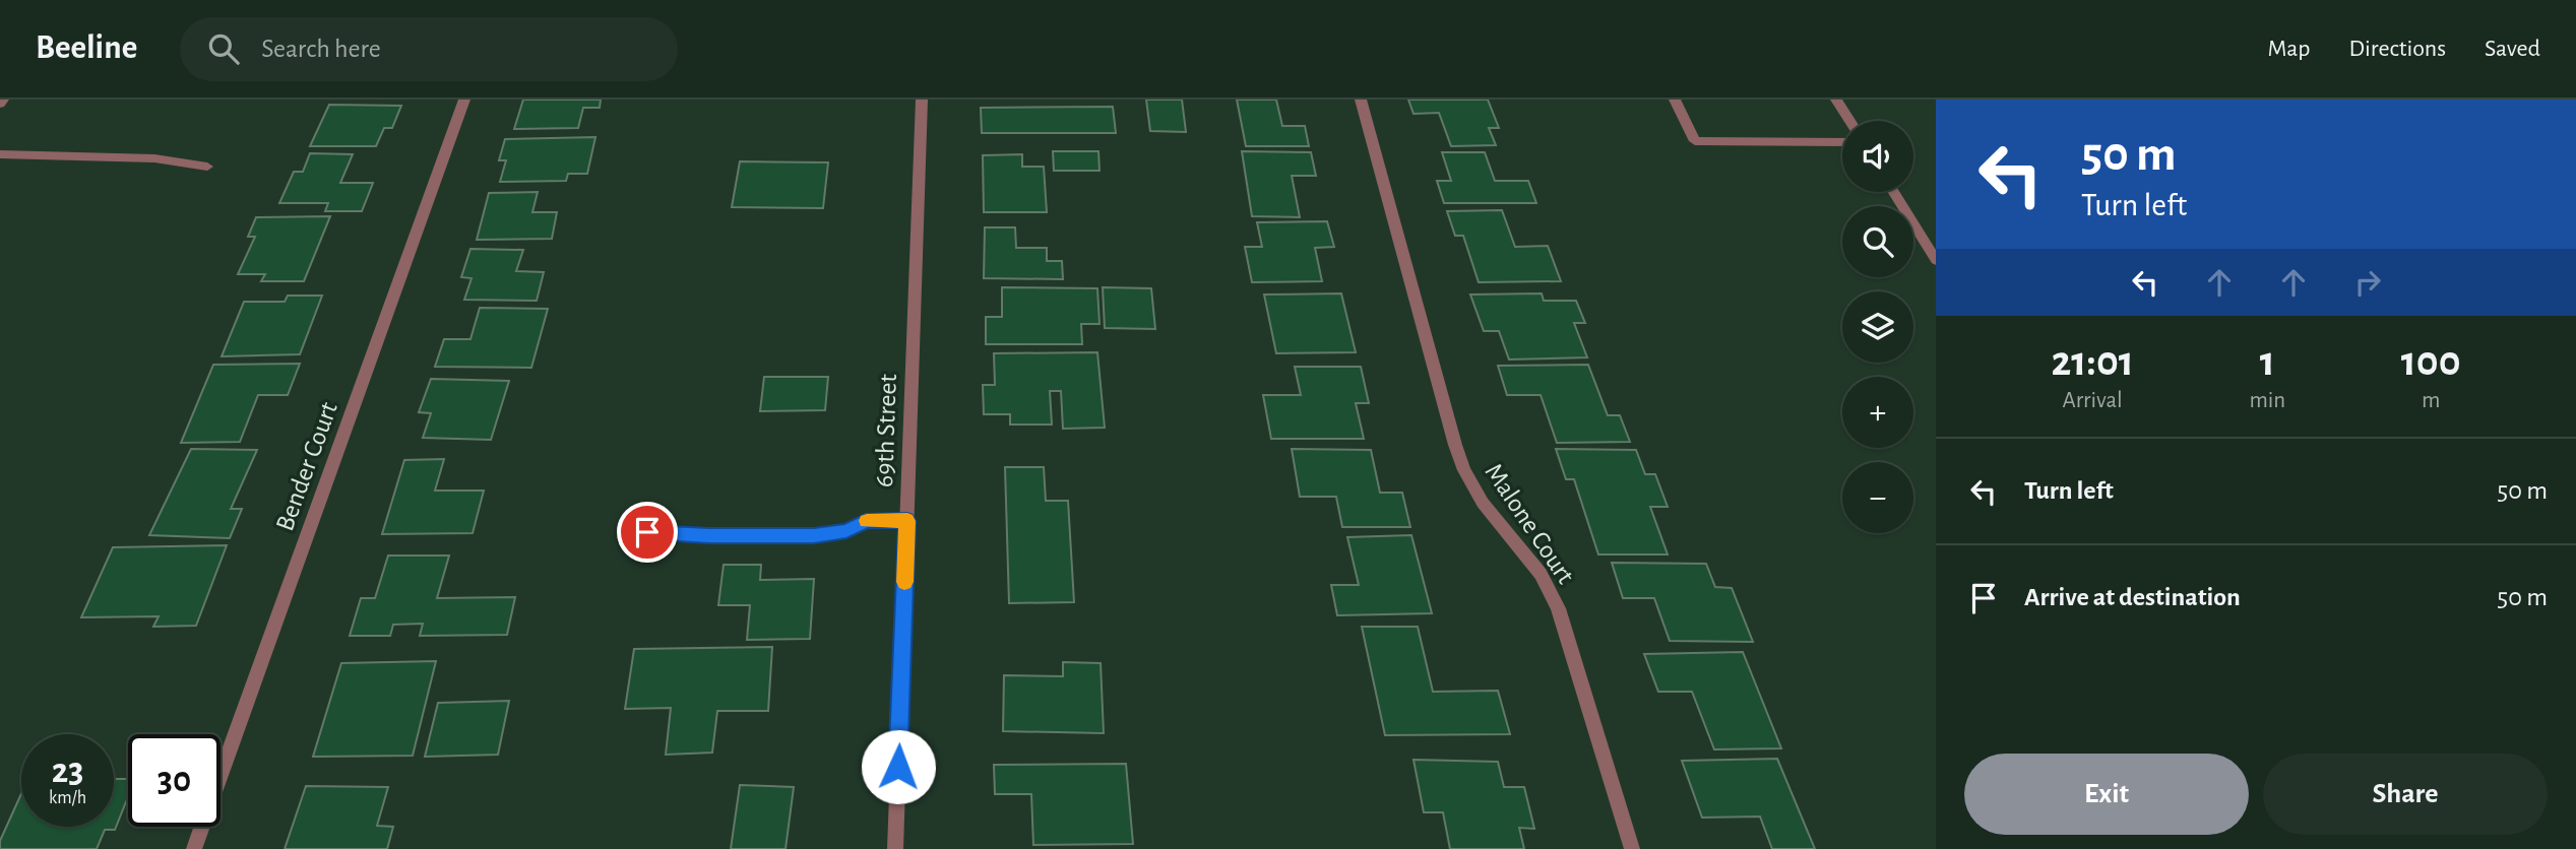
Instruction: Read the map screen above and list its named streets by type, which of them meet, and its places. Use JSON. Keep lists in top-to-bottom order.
{
  "streets": {
    "street": ["69th Street", "Bender Court", "Malone Court"]
  },
  "page": {
    "header": "Beeline",
    "search": "Search here",
    "nav": ["Map", "Directions", "Saved"],
    "turn": ["50 m", "Turn left"],
    "map_buttons": ["+", "−"],
    "eta": [
      "21:01",
      "Arrival",
      "1",
      "min",
      "100",
      "m"
    ],
    "list": [
      {
        "name": "Turn left",
        "value": "50 m"
      },
      {
        "name": "Arrive at destination",
        "value": "50 m"
      }
    ],
    "speed": "23 km/h",
    "limit": "30",
    "buttons": ["Exit", "Share"]
  }
}
